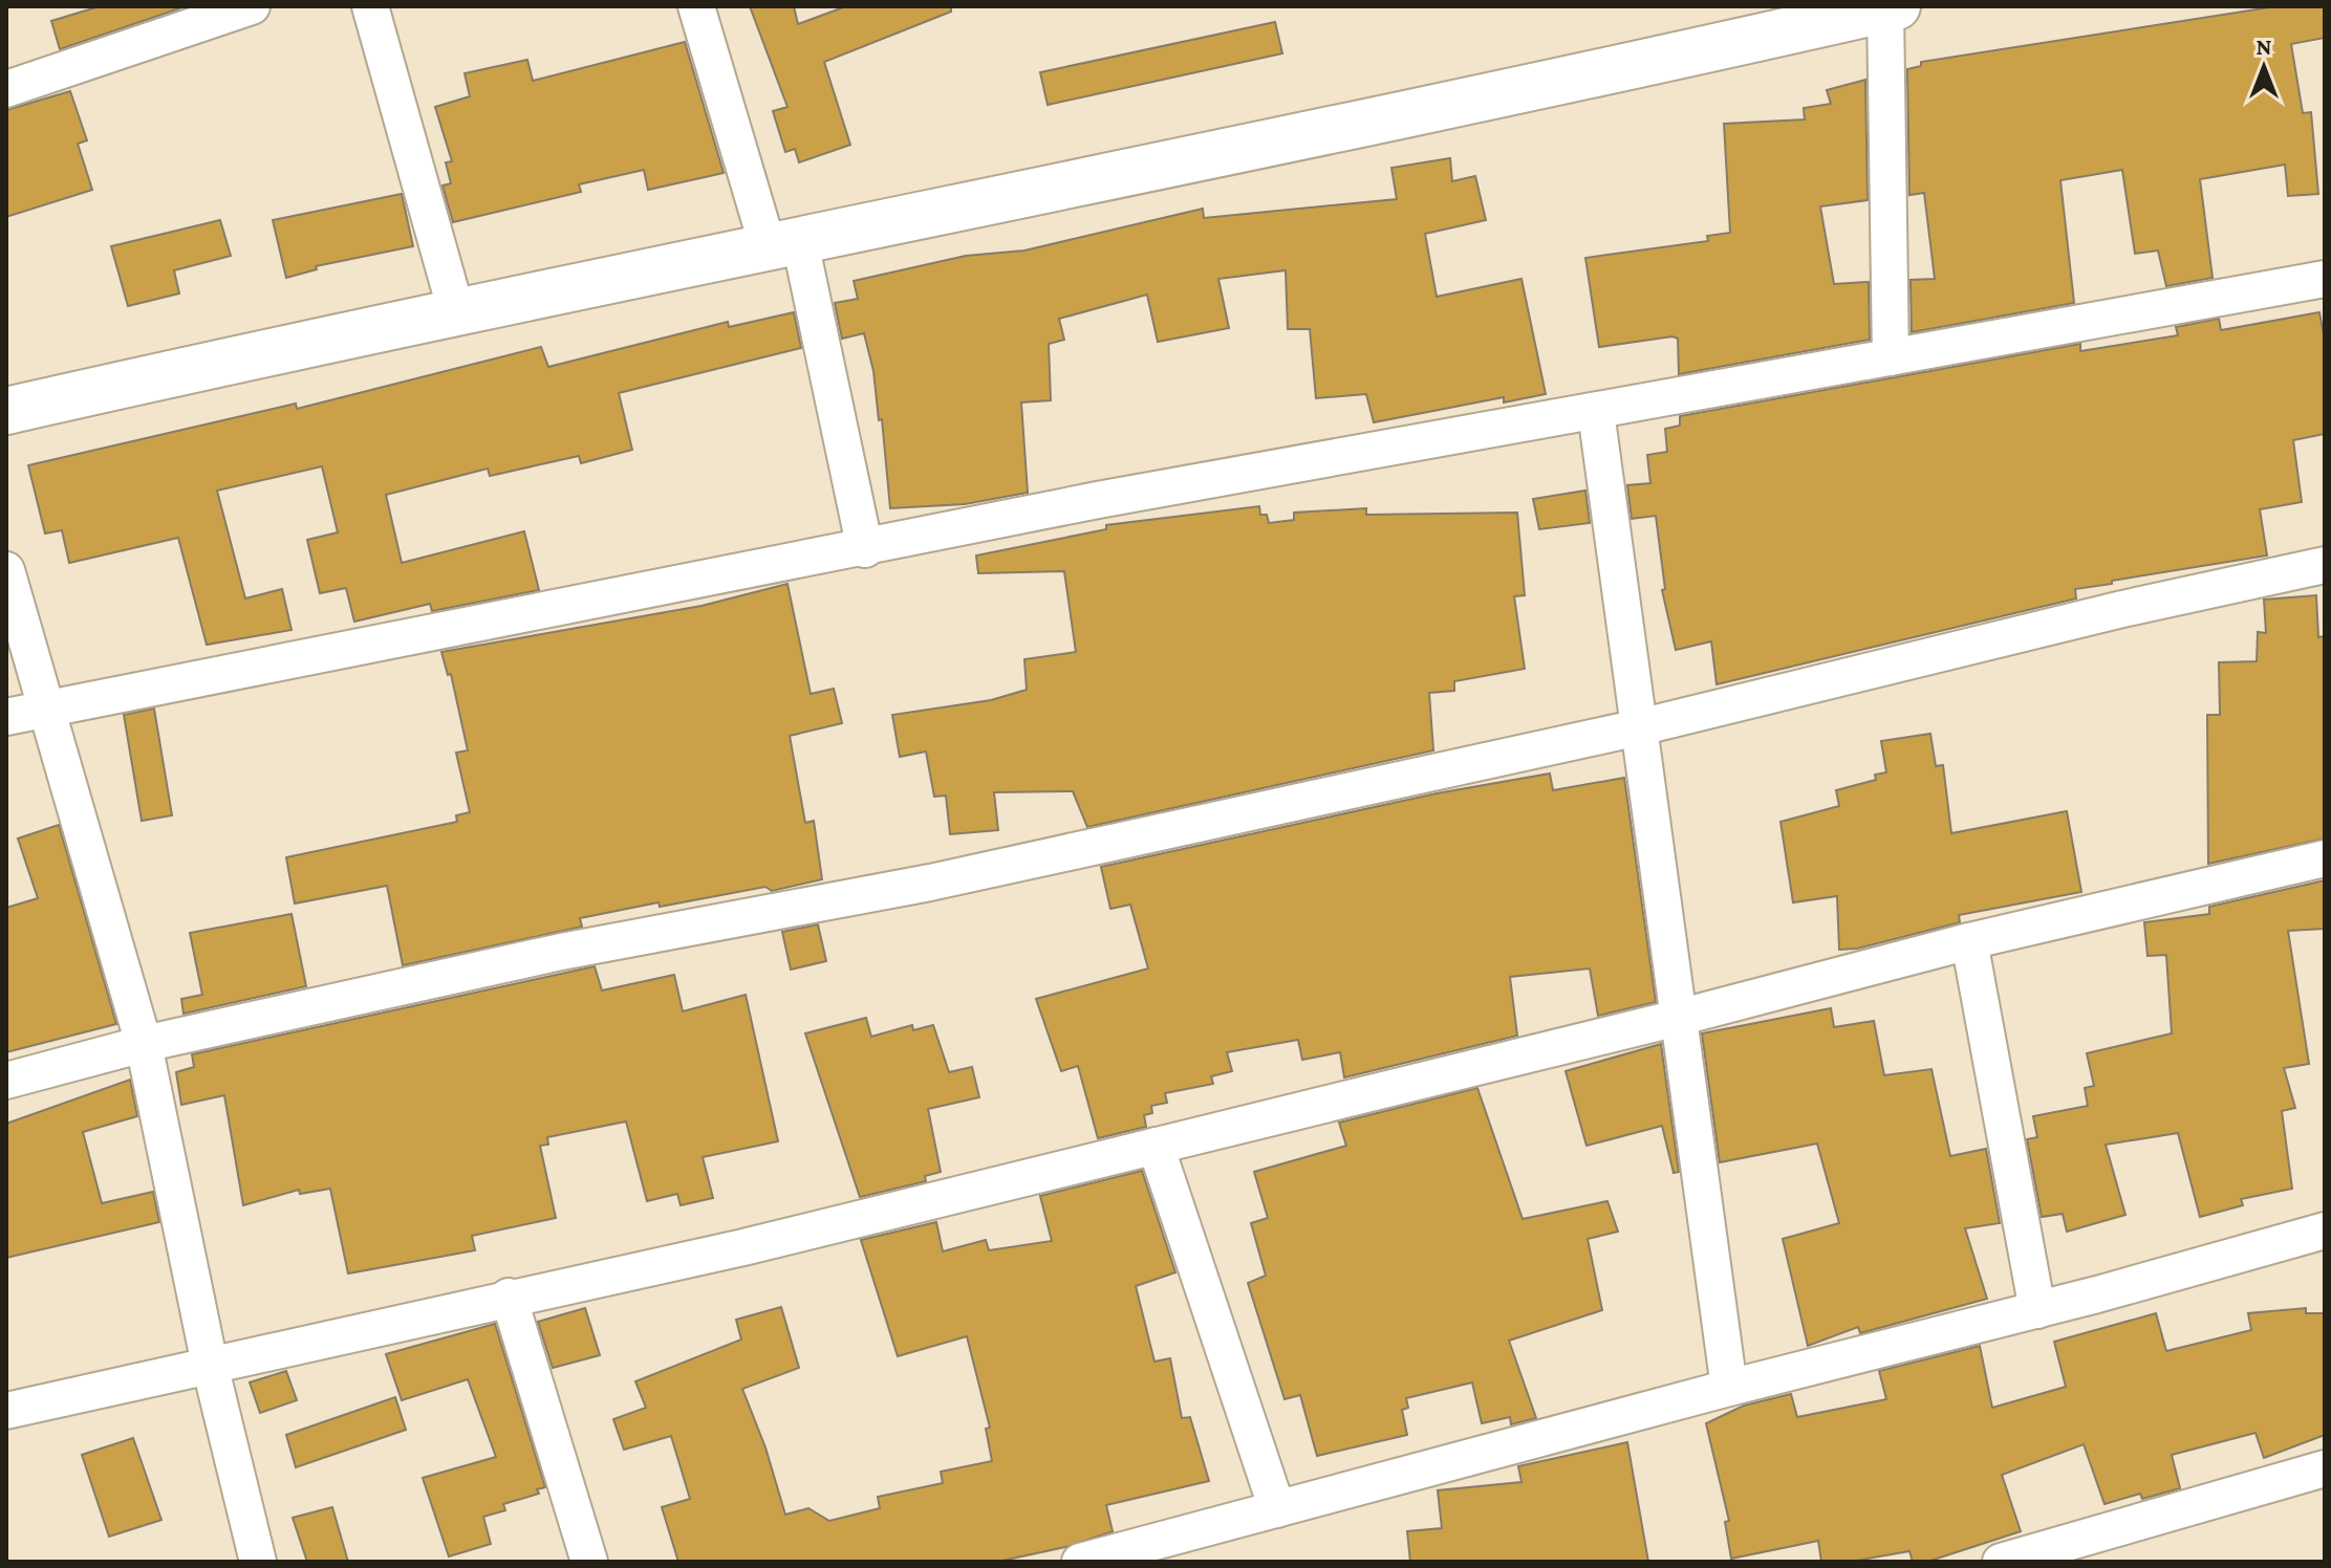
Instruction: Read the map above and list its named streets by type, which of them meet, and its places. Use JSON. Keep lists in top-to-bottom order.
{
  "north": "top"
}
